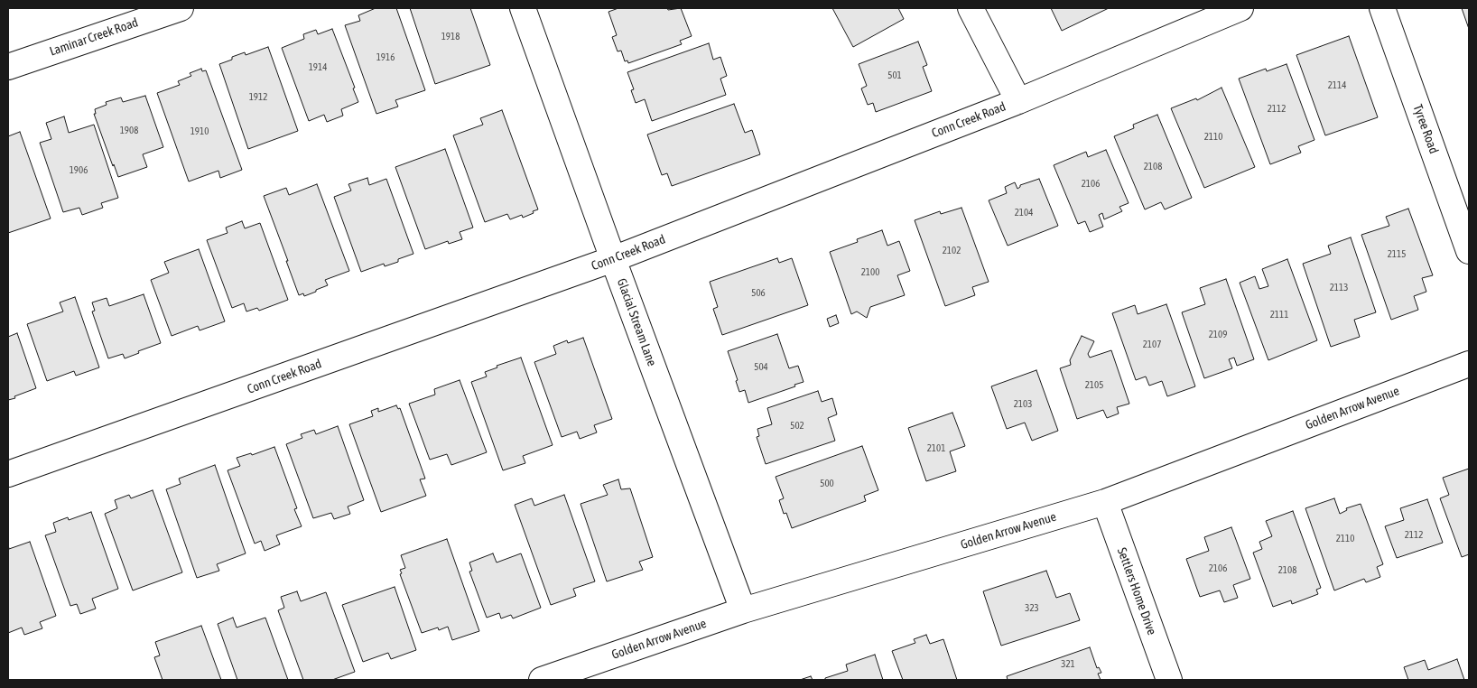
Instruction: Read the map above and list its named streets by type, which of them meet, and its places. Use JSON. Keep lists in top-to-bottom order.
{
  "streets": {
    "street": [
      "Laminar Creek Road",
      "Conn Creek Road",
      "Tyree Road",
      "Glacial Stream Lane",
      "Golden Arrow Avenue",
      "Settlers Home Drive"
    ]
  },
  "crossings": [
    ["Conn Creek Road", "Glacial Stream Lane"],
    ["Glacial Stream Lane", "Golden Arrow Avenue"],
    ["Golden Arrow Avenue", "Settlers Home Drive"]
  ],
  "house_numbers": [
    "1918",
    "1916",
    "1914",
    "501",
    "2114",
    "1912",
    "2112",
    "1908",
    "1910",
    "2110",
    "2108",
    "1906",
    "2106",
    "2104",
    "2102",
    "2115",
    "2100",
    "2113",
    "506",
    "2111",
    "2109",
    "2107",
    "504",
    "2105",
    "2103",
    "502",
    "2101",
    "500",
    "2112",
    "2110",
    "2106",
    "2108",
    "323",
    "321"
  ]
}
